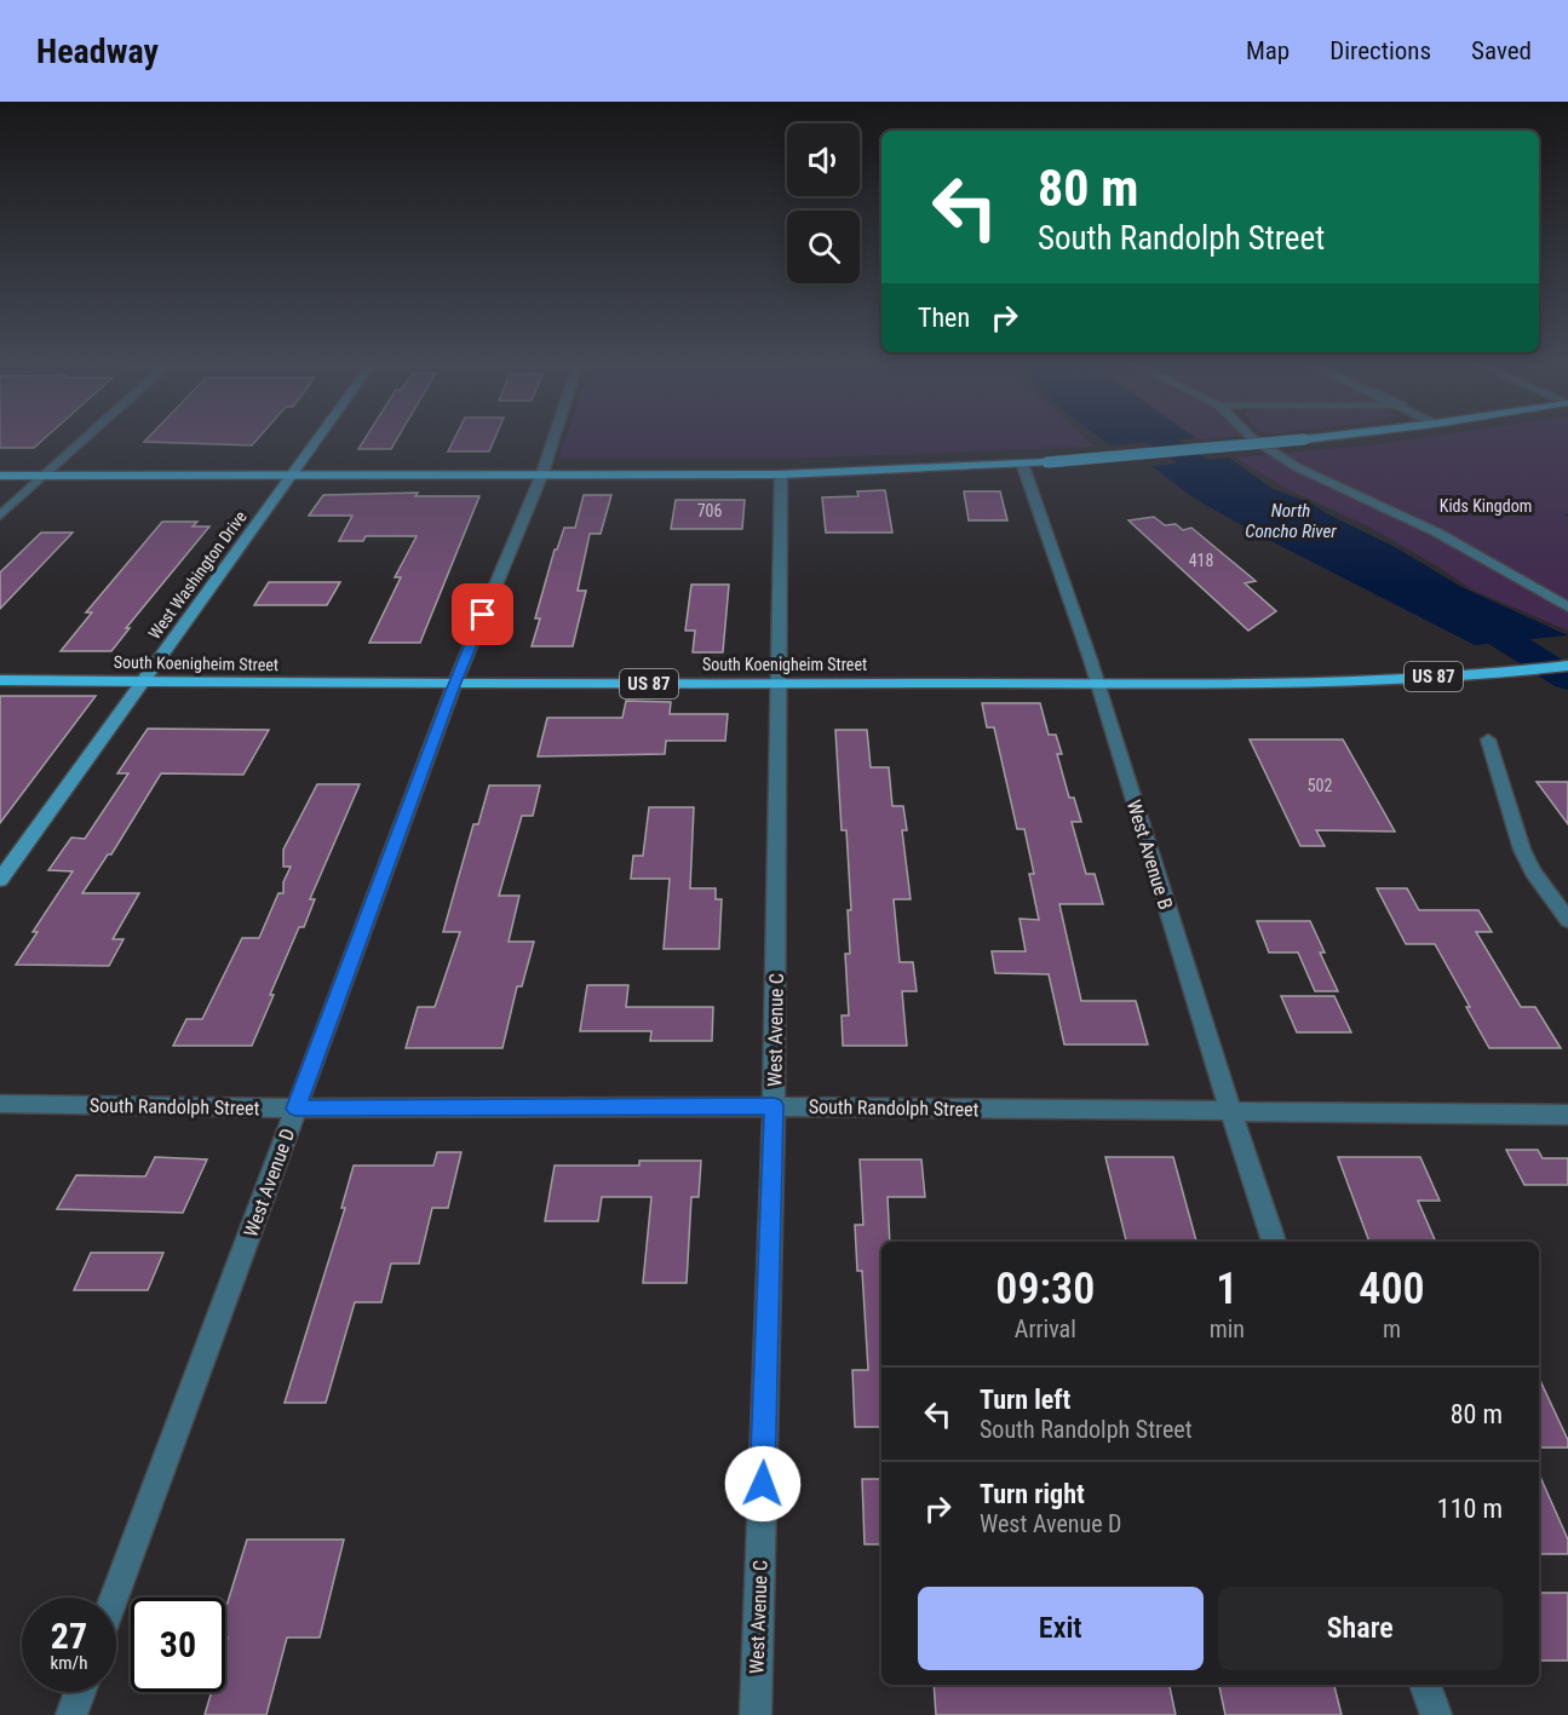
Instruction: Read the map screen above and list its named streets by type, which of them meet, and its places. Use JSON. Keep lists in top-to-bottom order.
{
  "streets": {
    "main road": ["South Koenigheim Street", "US 87"],
    "street": [
      "West Washington Drive",
      "West Avenue B",
      "West Avenue C",
      "South Randolph Street",
      "West Avenue D"
    ]
  },
  "crossings": [
    ["West Washington Drive", "South Koenigheim Street"],
    ["South Koenigheim Street", "West Avenue B"],
    ["South Koenigheim Street", "West Avenue C"],
    ["South Koenigheim Street", "West Avenue D"],
    ["West Avenue B", "South Randolph Street"],
    ["West Avenue C", "South Randolph Street"],
    ["South Randolph Street", "West Avenue D"]
  ],
  "water": ["North Concho River"],
  "parks": ["Kids Kingdom"],
  "house_numbers": ["706", "418", "502"],
  "page": {
    "header": "Headway",
    "nav": ["Map", "Directions", "Saved"],
    "turn": ["80 m", "South Randolph Street"],
    "then": "Then",
    "eta": [
      "09:30",
      "Arrival",
      "1",
      "min",
      "400",
      "m"
    ],
    "list": [
      {
        "name": "Turn left",
        "note": "South Randolph Street",
        "value": "80 m"
      },
      {
        "name": "Turn right",
        "note": "West Avenue D",
        "value": "110 m"
      }
    ],
    "buttons": ["Exit", "Share"],
    "speed": "27 km/h",
    "limit": "30"
  }
}
